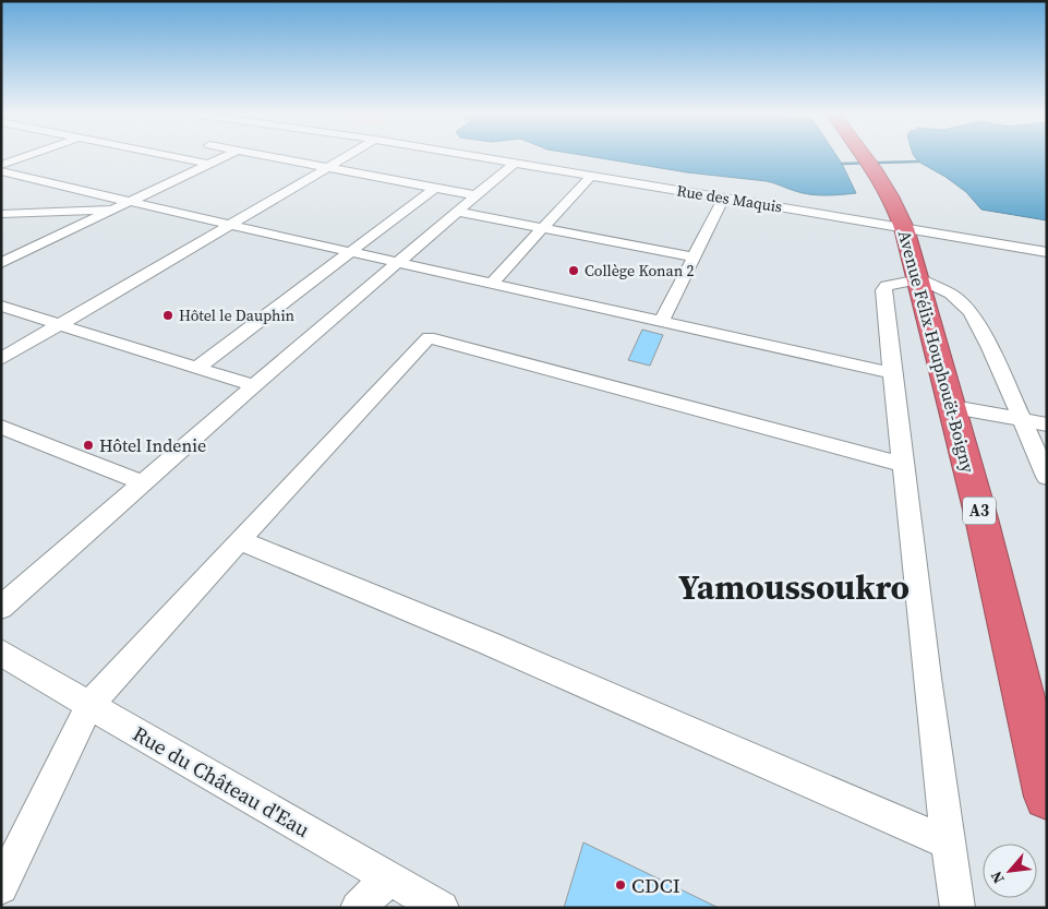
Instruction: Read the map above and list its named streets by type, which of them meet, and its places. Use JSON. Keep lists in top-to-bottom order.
{
  "streets": {
    "highway": ["Avenue Félix Houphouët-Boigny", "A3"],
    "street": ["Rue des Maquis", "Rue du Château d'Eau"]
  },
  "crossings": [
    ["Rue des Maquis", "Avenue Félix Houphouët-Boigny"]
  ],
  "districts": ["Yamoussoukro"],
  "places": [
    "Collège Konan 2",
    "Hôtel le Dauphin",
    "Hôtel Indenie",
    "CDCI"
  ],
  "north": "bottom left"
}
